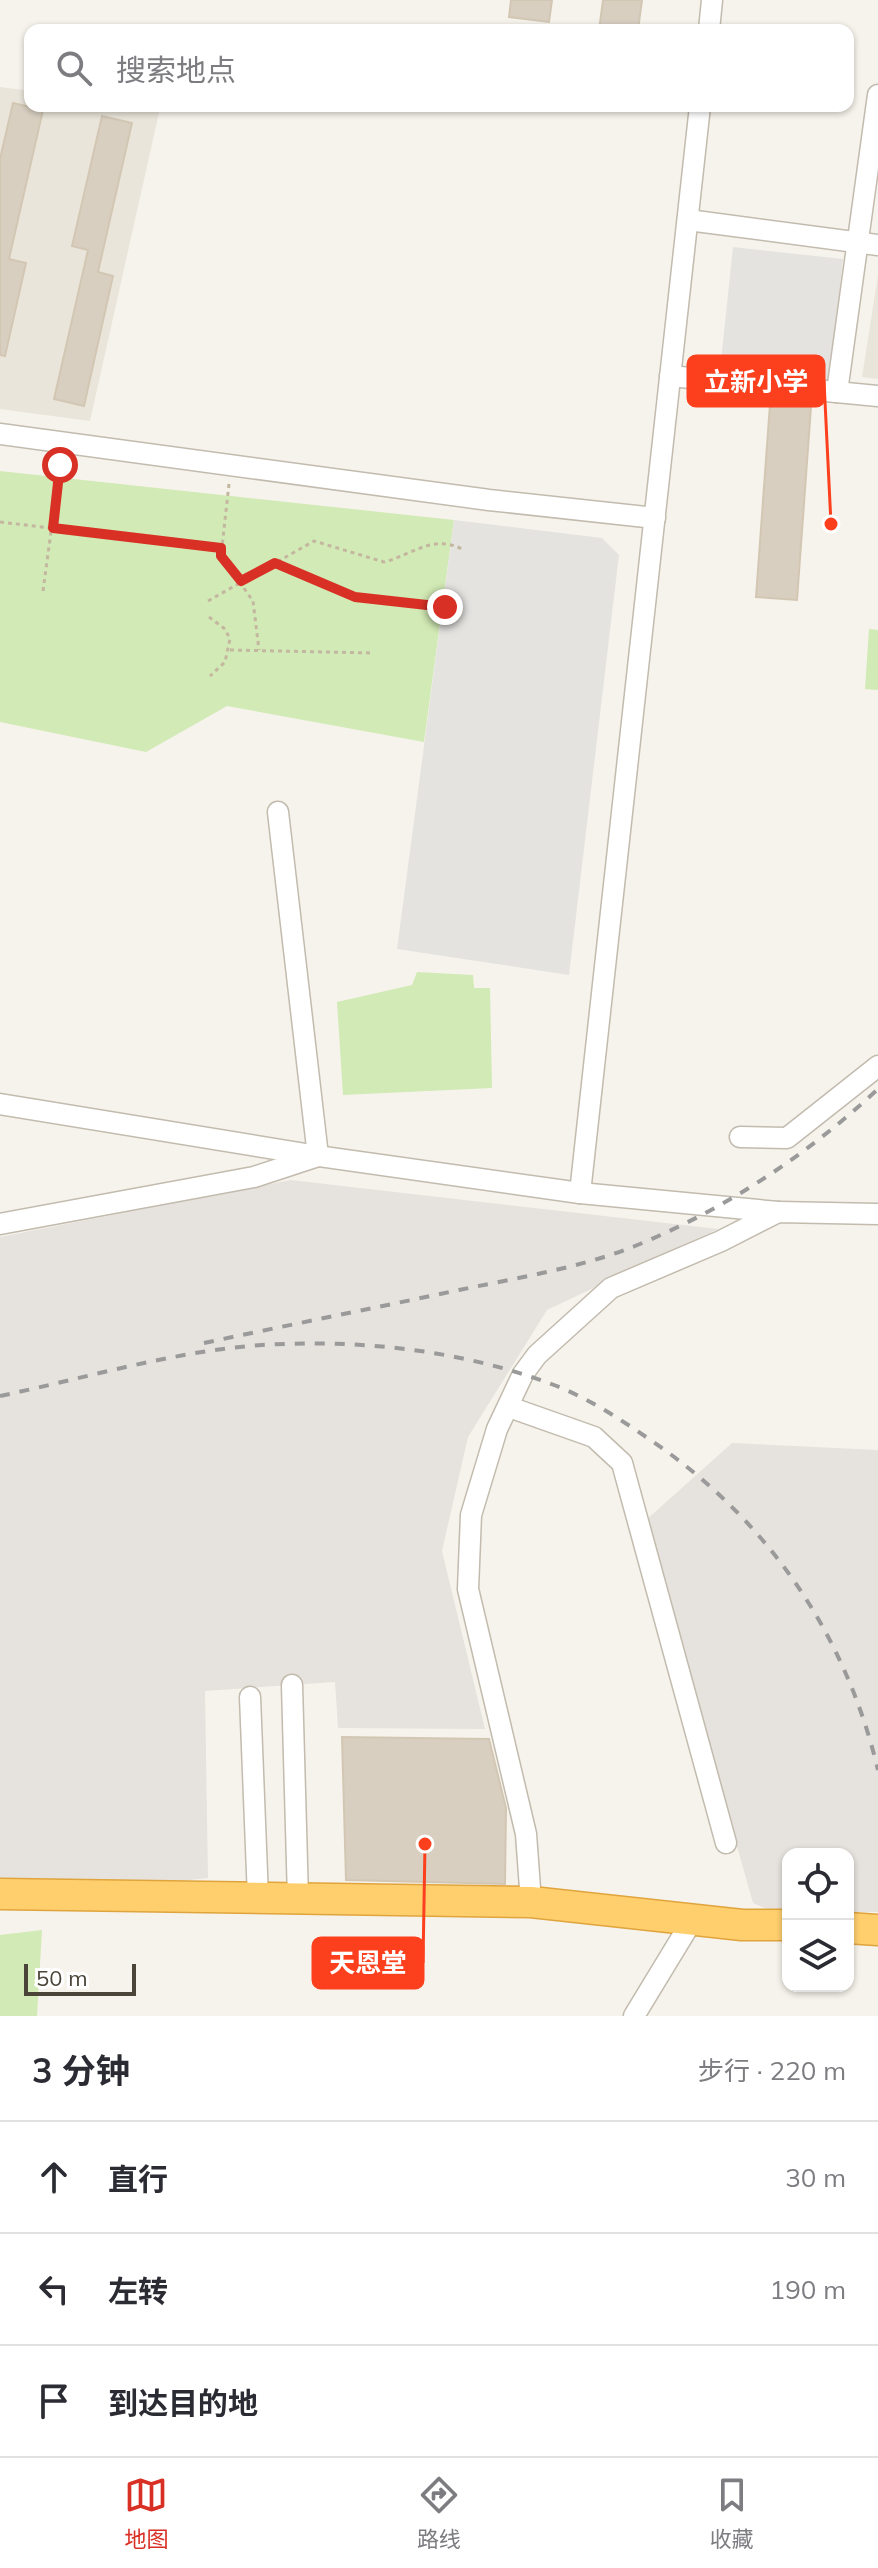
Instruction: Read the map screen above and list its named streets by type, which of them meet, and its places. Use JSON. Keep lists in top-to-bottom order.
{
  "places": ["立新小学", "天恩堂"],
  "scale_bar": "50 m",
  "page": {
    "search": "搜索地点",
    "scale": "50 m",
    "heading": ["3 分钟", "步行 · 220 m"],
    "list": [
      ["直行", "30 m"],
      ["左转", "190 m"],
      "到达目的地"
    ],
    "nav": ["地图", "路线", "收藏"]
  }
}
